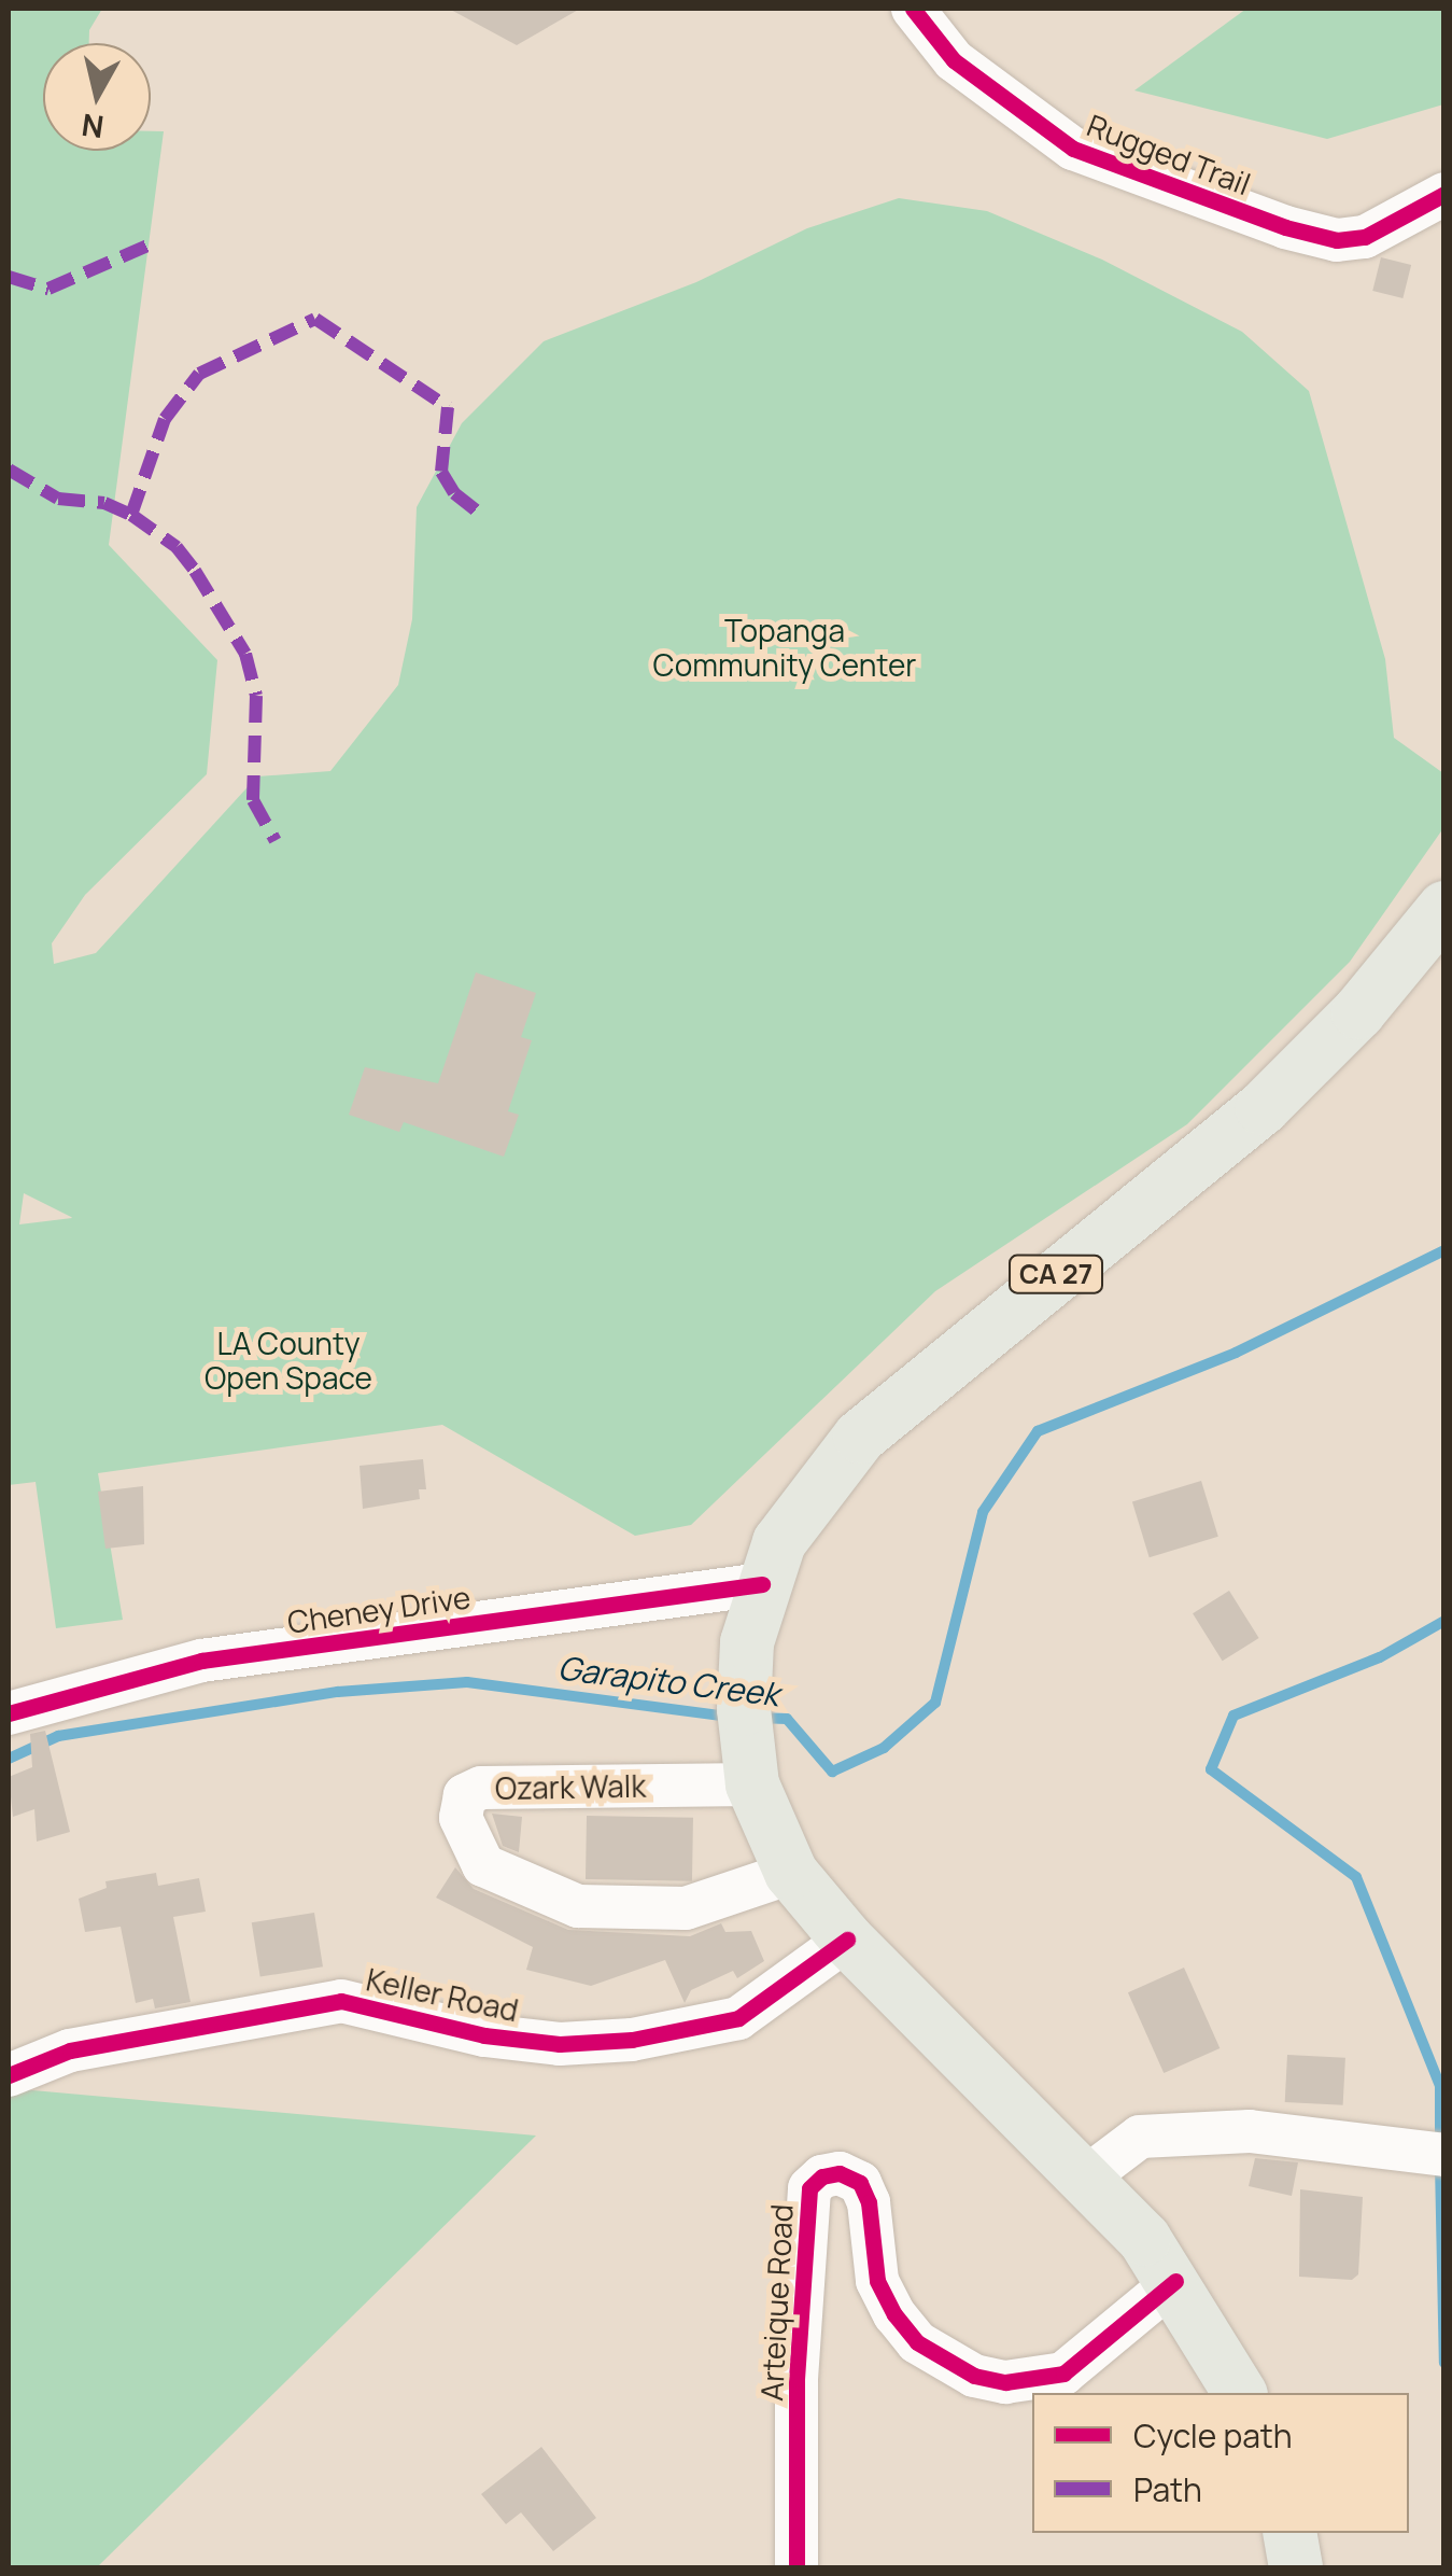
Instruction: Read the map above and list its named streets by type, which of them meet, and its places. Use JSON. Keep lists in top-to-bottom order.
{
  "streets": {
    "main road": ["CA 27"],
    "street": [
      "Rugged Trail",
      "Cheney Drive",
      "Ozark Walk",
      "Keller Road",
      "Arteique Road"
    ]
  },
  "crossings": [
    ["CA 27", "Cheney Drive"],
    ["CA 27", "Ozark Walk"],
    ["CA 27", "Keller Road"],
    ["CA 27", "Arteique Road"]
  ],
  "water": ["Garapito Creek"],
  "parks": ["Topanga Community Center", "LA County Open Space"],
  "legend": ["Cycle path", "Path"],
  "north": "bottom"
}
